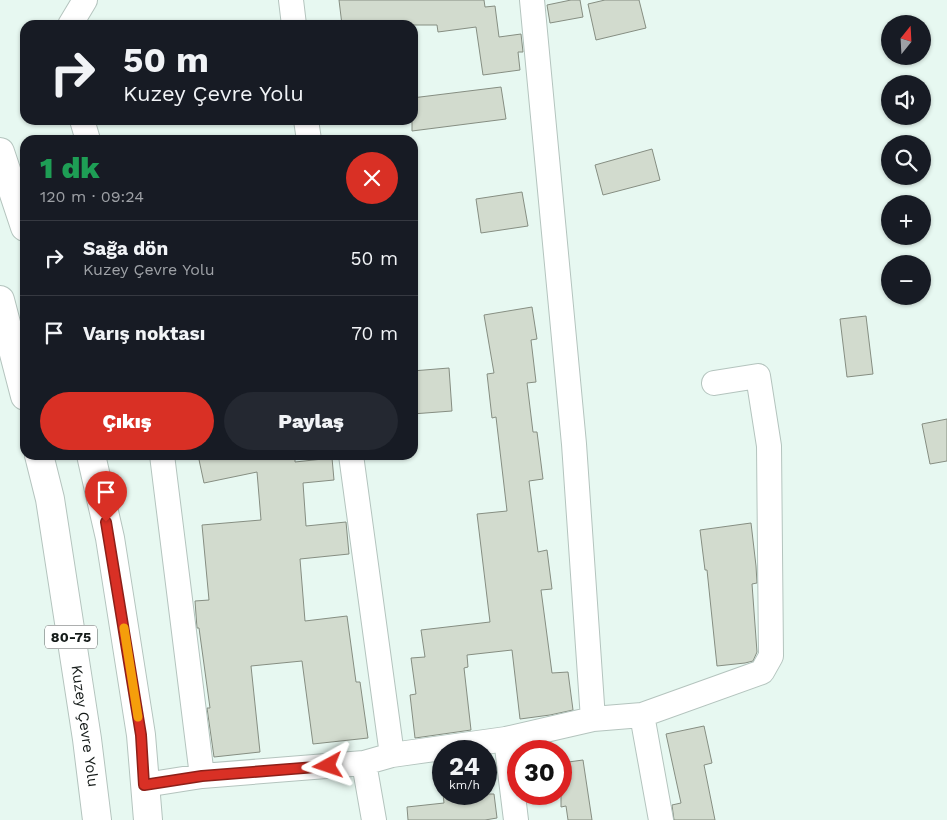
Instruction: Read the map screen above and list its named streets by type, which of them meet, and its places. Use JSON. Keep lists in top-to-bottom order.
{
  "streets": {
    "highway": ["80-75", "Kuzey Çevre Yolu"]
  },
  "north": "top",
  "page": {
    "map_buttons": ["+", "−"],
    "turn": ["50 m", "Kuzey Çevre Yolu"],
    "heading": ["1 dk", "120 m · 09:24"],
    "list": [
      {
        "name": "Sağa dön",
        "note": "Kuzey Çevre Yolu",
        "value": "50 m"
      },
      {
        "name": "Varış noktası",
        "value": "70 m"
      }
    ],
    "buttons": ["Çıkış", "Paylaş"],
    "speed": "24 km/h",
    "limit": "30"
  }
}
